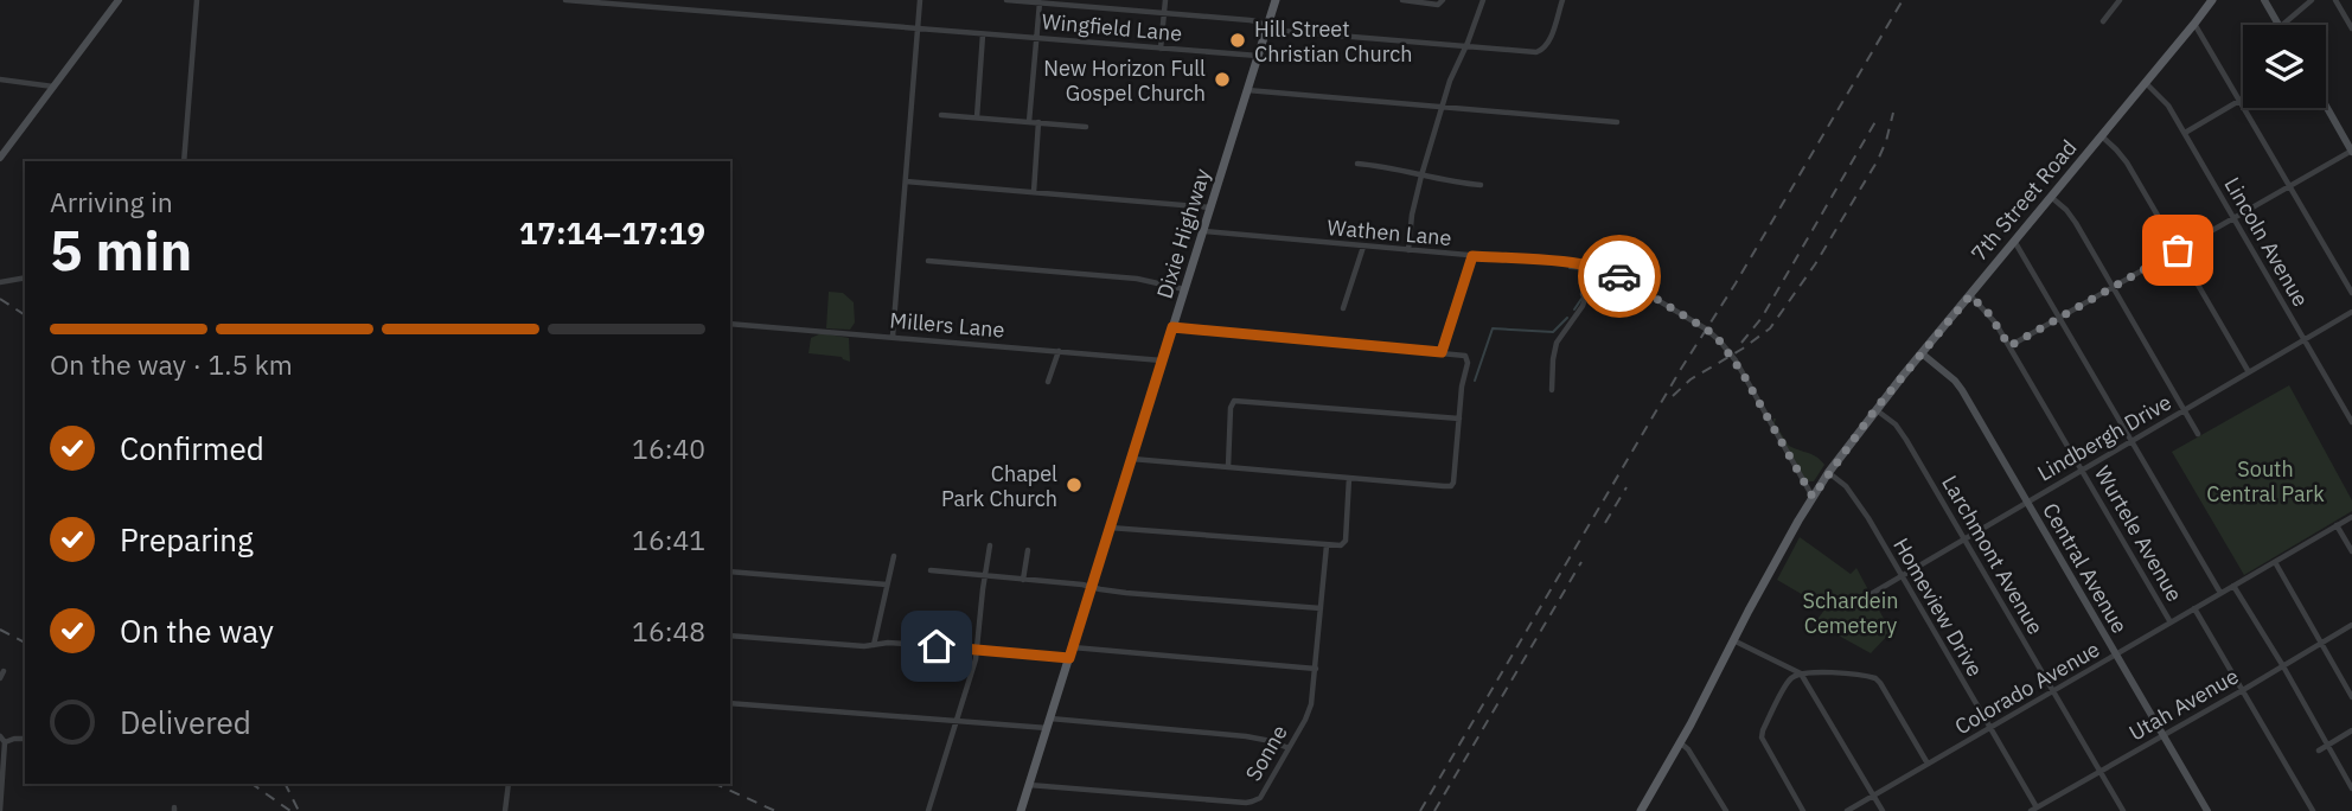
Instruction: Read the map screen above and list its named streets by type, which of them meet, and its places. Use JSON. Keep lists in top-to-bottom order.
{
  "streets": {
    "main road": ["7th Street Road", "Dixie Highway"],
    "street": [
      "Wingfield Lane",
      "Wathen Lane",
      "Lincoln Avenue",
      "Millers Lane",
      "Lindbergh Drive",
      "Wurtele Avenue",
      "Larchmont Avenue",
      "Central Avenue",
      "Homeview Drive",
      "Colorado Avenue",
      "Utah Avenue",
      "Sonne"
    ]
  },
  "crossings": [
    ["Wingfield Lane", "Dixie Highway"],
    ["7th Street Road", "Wathen Lane"],
    ["7th Street Road", "Lincoln Avenue"],
    ["7th Street Road", "Wurtele Avenue"],
    ["7th Street Road", "Larchmont Avenue"],
    ["7th Street Road", "Central Avenue"],
    ["7th Street Road", "Homeview Drive"],
    ["Wathen Lane", "Dixie Highway"],
    ["Dixie Highway", "Millers Lane"],
    ["Dixie Highway", "Sonne"],
    ["Lincoln Avenue", "Lindbergh Drive"],
    ["Lindbergh Drive", "Wurtele Avenue"],
    ["Lindbergh Drive", "Larchmont Avenue"],
    ["Lindbergh Drive", "Central Avenue"],
    ["Lindbergh Drive", "Homeview Drive"],
    ["Wurtele Avenue", "Colorado Avenue"],
    ["Larchmont Avenue", "Colorado Avenue"],
    ["Larchmont Avenue", "Utah Avenue"],
    ["Central Avenue", "Colorado Avenue"],
    ["Central Avenue", "Utah Avenue"],
    ["Homeview Drive", "Colorado Avenue"],
    ["Homeview Drive", "Utah Avenue"]
  ],
  "parks": ["South Central Park", "Schardein Cemetery"],
  "places": ["Hill Street Christian Church", "New Horizon Full Gospel Church", "Chapel Park Church"],
  "page": {
    "heading": ["5 min", "Arriving in", "17:14–17:19"],
    "bar": "On the way · 1.5 km",
    "list": [
      ["Confirmed", "16:40"],
      ["Preparing", "16:41"],
      ["On the way", "16:48"],
      "Delivered"
    ]
  }
}
